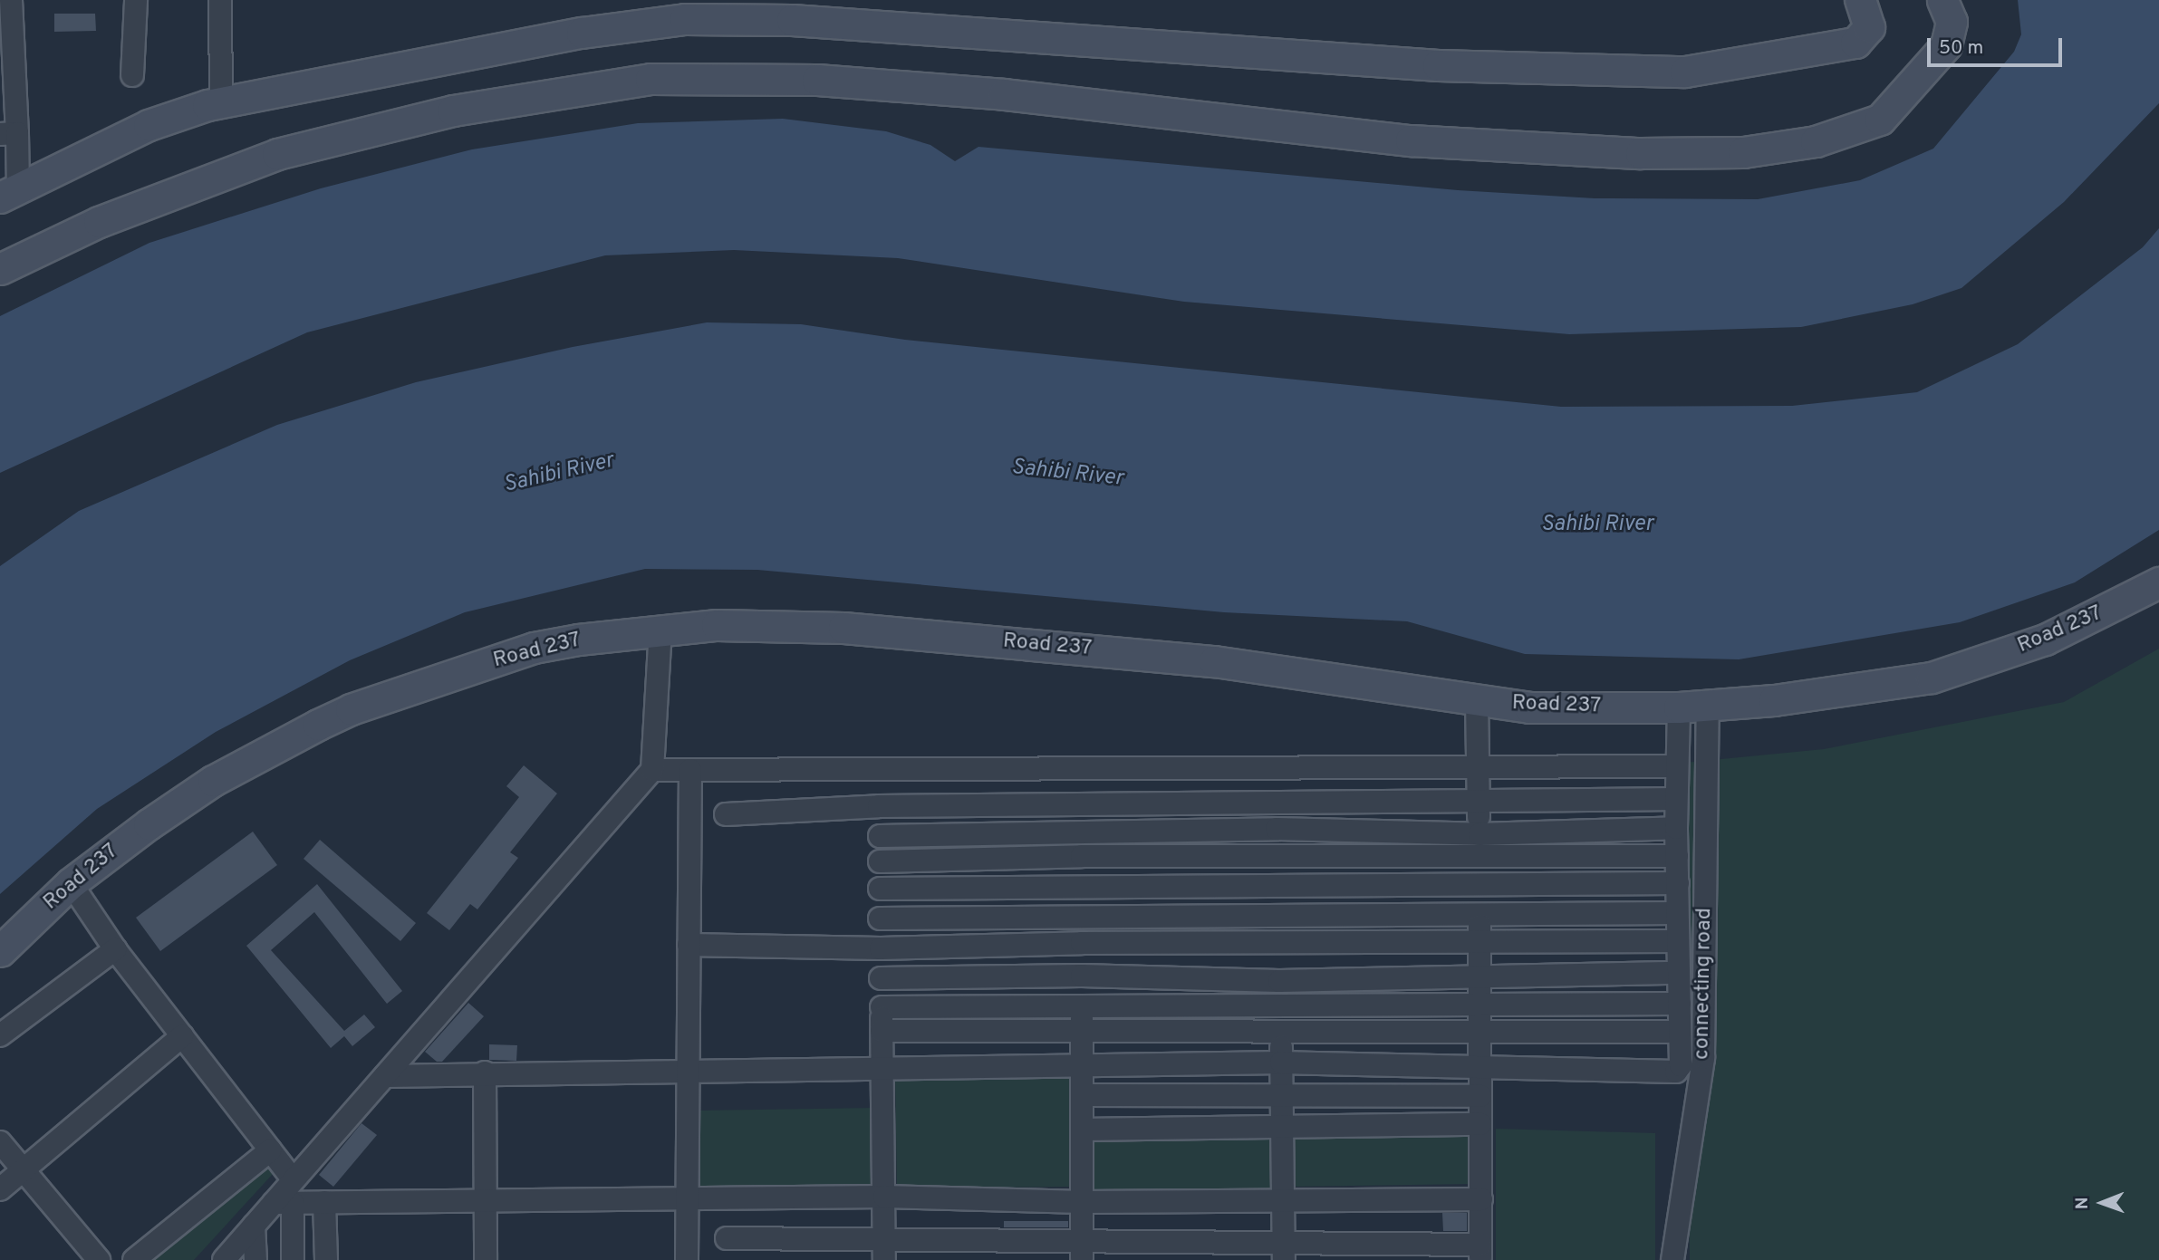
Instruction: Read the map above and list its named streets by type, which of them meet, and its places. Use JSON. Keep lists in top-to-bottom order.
{
  "streets": {
    "street": ["Road 237", "connecting road"]
  },
  "crossings": [
    ["Road 237", "connecting road"]
  ],
  "water": ["Sahibi River"],
  "scale_bar": "50 m",
  "north": "left"
}
